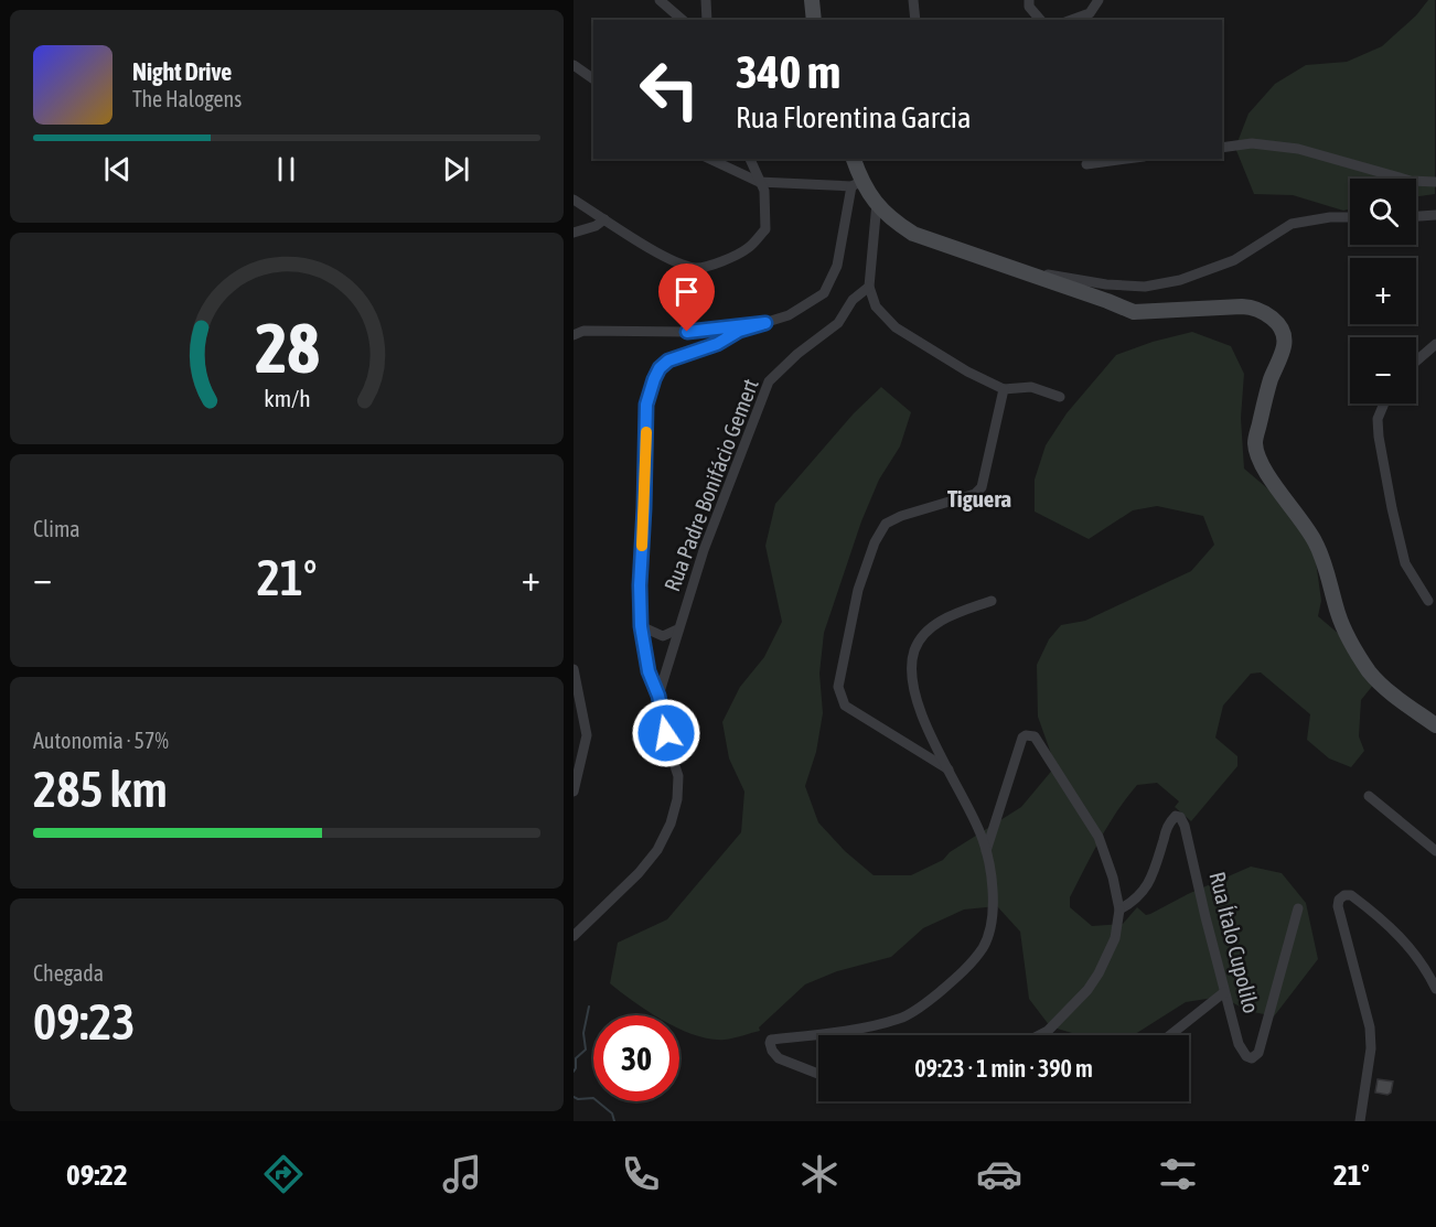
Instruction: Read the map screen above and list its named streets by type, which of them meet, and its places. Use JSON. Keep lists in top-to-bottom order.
{
  "streets": {
    "street": ["Rua Padre Bonifácio Gemert", "Rua Ítalo Cupolilo"]
  },
  "districts": ["Tiguera"],
  "page": {
    "turn": ["340 m", "Rua Florentina Garcia"],
    "song": ["Night Drive", "The Halogens"],
    "map_buttons": ["+", "−"],
    "tile": [
      "Clima",
      ["Autonomia · 57%", "285 km"],
      ["Chegada", "09:23"]
    ],
    "heat": ["−", "21°", "+"],
    "limit": "30",
    "trip": "09:23 · 1 min · 390 m",
    "tabs": ["09:22", "21°"],
    "gauge": ["28", "km/h"]
  }
}
